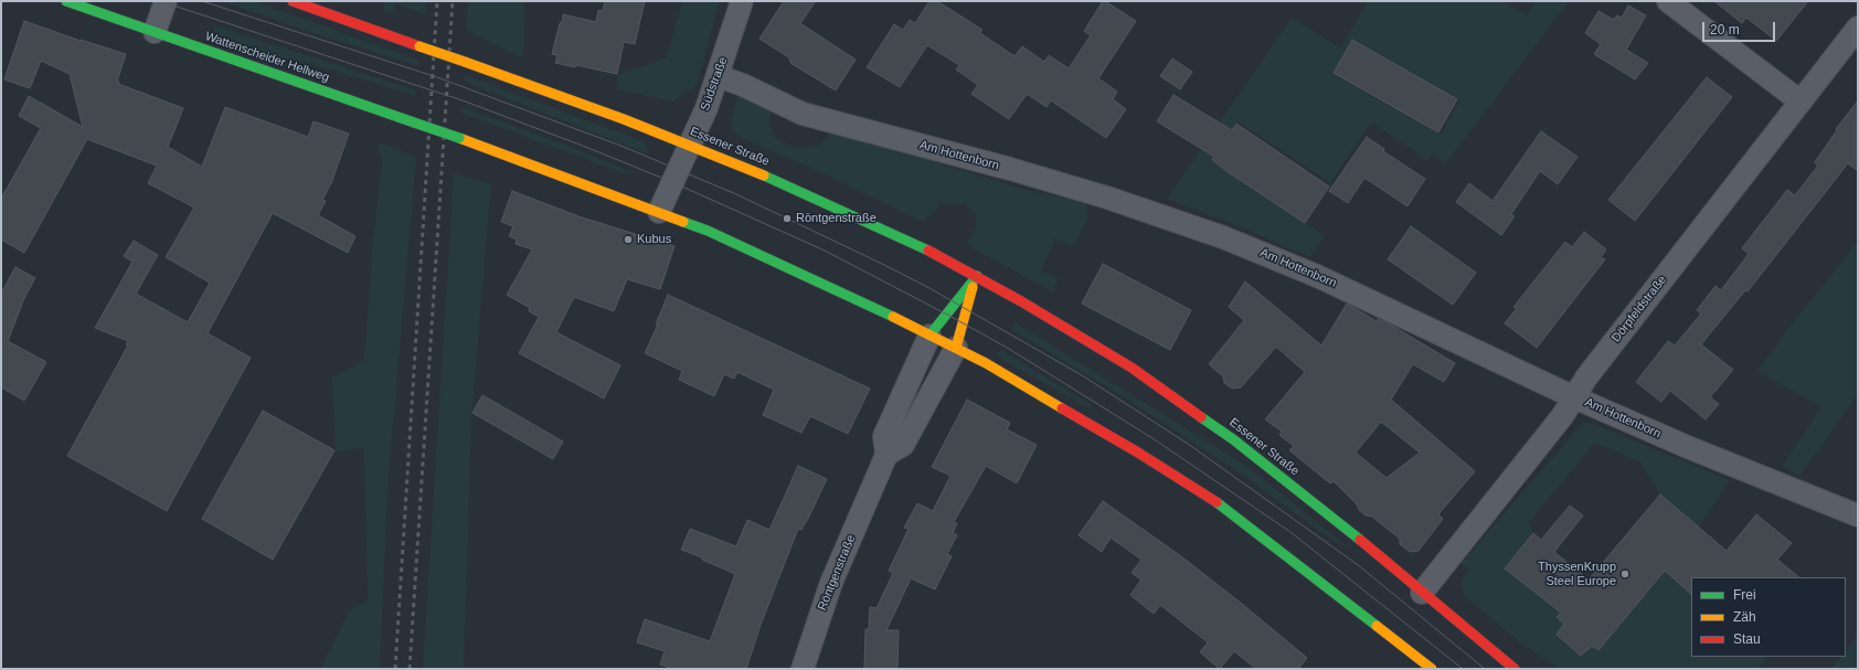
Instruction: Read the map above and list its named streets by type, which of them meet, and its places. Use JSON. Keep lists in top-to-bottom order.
{
  "streets": {
    "main road": ["Wattenscheider Hellweg", "Essener Straße"],
    "street": [
      "Südstraße",
      "Am Hottenborn",
      "Dörpfeldstraße",
      "Röntgenstraße"
    ]
  },
  "crossings": [
    ["Wattenscheider Hellweg", "Südstraße"],
    ["Südstraße", "Essener Straße"],
    ["Südstraße", "Am Hottenborn"],
    ["Essener Straße", "Dörpfeldstraße"],
    ["Am Hottenborn", "Dörpfeldstraße"]
  ],
  "places": ["Röntgenstraße", "Kubus", "ThyssenKrupp Steel Europe"],
  "legend": ["Frei", "Zäh", "Stau"],
  "scale_bar": "20 m"
}
